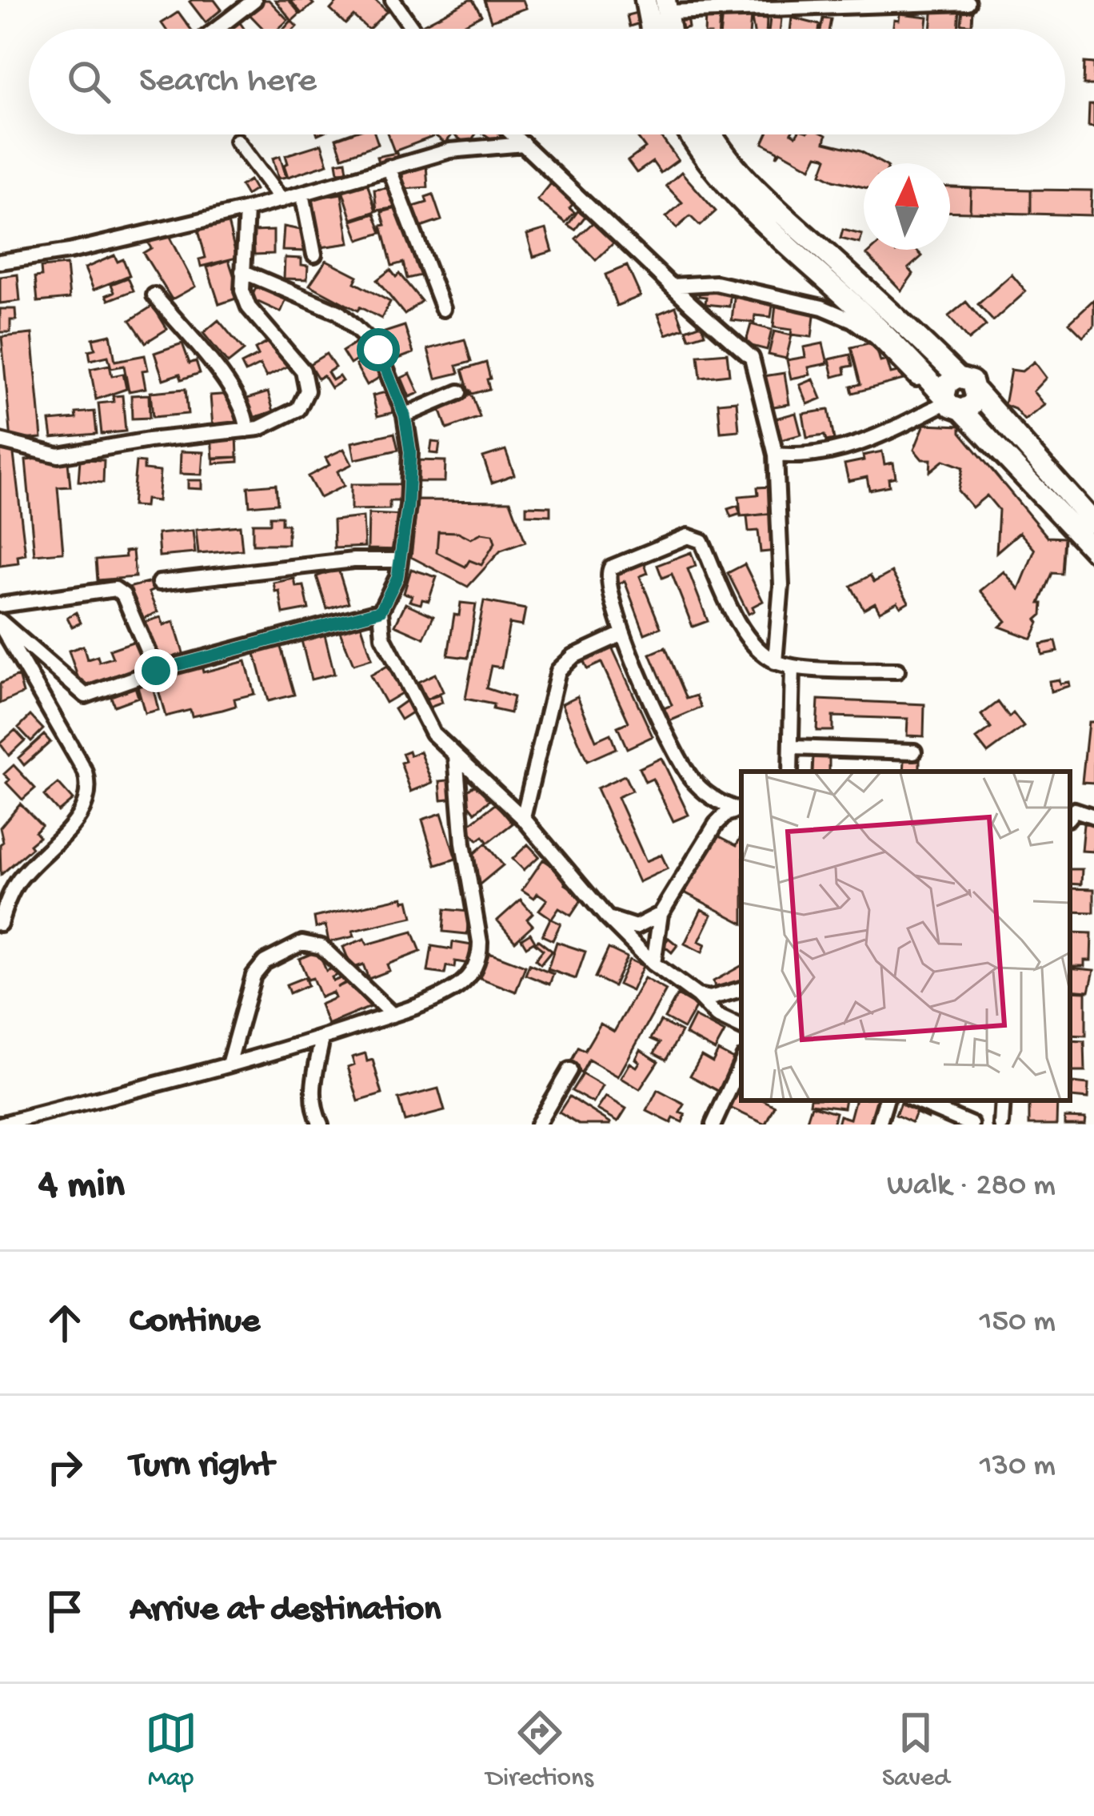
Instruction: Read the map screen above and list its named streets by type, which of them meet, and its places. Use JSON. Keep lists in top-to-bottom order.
{
  "north": "top",
  "page": {
    "search": "Search here",
    "heading": ["4 min", "Walk · 280 m"],
    "list": [
      ["Continue", "150 m"],
      ["Turn right", "130 m"],
      "Arrive at destination"
    ],
    "nav": ["Map", "Directions", "Saved"]
  }
}
